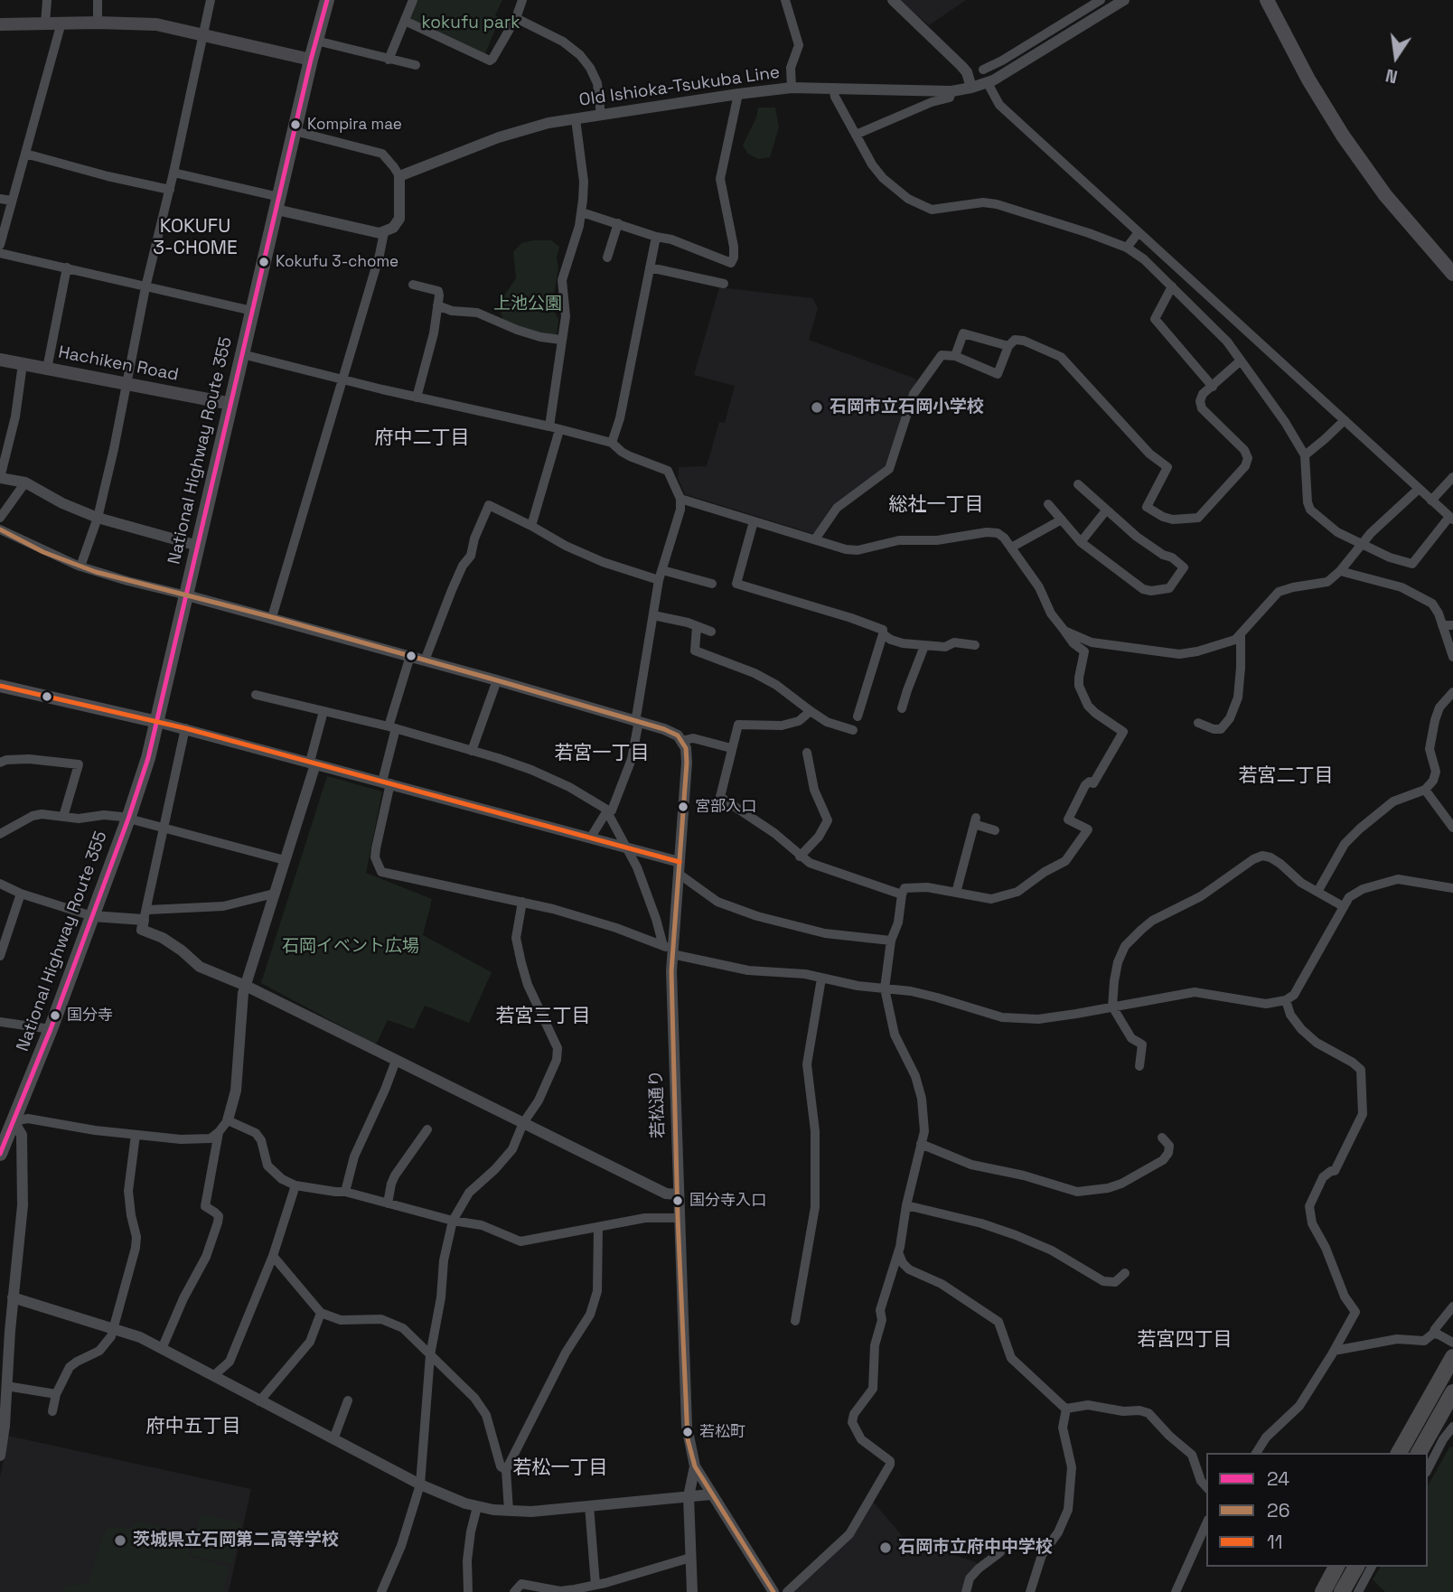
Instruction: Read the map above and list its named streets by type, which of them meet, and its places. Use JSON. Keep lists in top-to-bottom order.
{
  "streets": {
    "highway": ["National Highway Route 355"],
    "main road": ["Hachiken Road"],
    "street": ["Old Ishioka-Tsukuba Line", "若松通り"]
  },
  "crossings": [
    ["Hachiken Road", "National Highway Route 355"]
  ],
  "districts": [
    "KOKUFU 3-CHOME",
    "府中二丁目",
    "総社一丁目",
    "若宮一丁目",
    "若宮二丁目",
    "若宮三丁目",
    "若宮四丁目",
    "府中五丁目",
    "若松一丁目"
  ],
  "parks": ["kokufu park", "上池公園", "石岡イベント広場"],
  "places": [
    "Kompira mae",
    "Kokufu 3-chome",
    "石岡市立石岡小学校",
    "宮部入口",
    "国分寺",
    "国分寺入口",
    "若松町",
    "茨城県立石岡第二高等学校",
    "石岡市立府中中学校"
  ],
  "lines": ["transit line 24", "transit line 26", "transit line 11"],
  "legend": ["24", "26", "11"],
  "north": "bottom"
}
